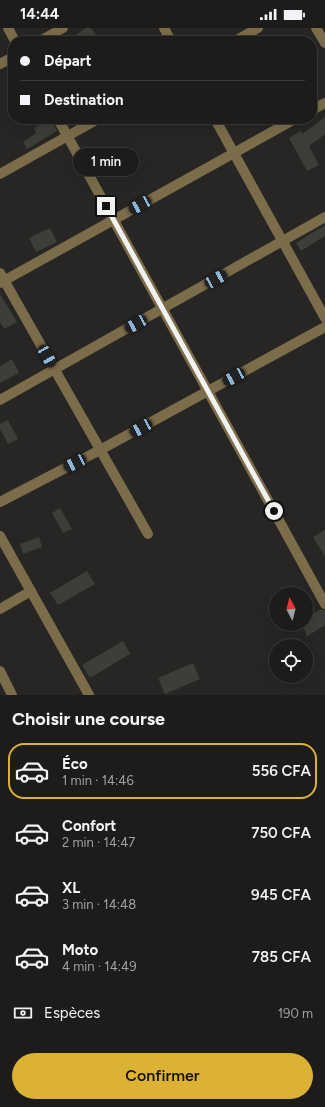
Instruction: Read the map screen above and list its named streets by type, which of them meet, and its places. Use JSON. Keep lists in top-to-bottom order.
{
  "north": "top",
  "page": {
    "status": "14:44",
    "banner": ["Départ", "Destination"],
    "bubble": "1 min",
    "heading": "Choisir une course",
    "list": [
      {
        "name": "Éco",
        "note": "1 min · 14:46",
        "value": "556 CFA"
      },
      {
        "name": "Confort",
        "note": "2 min · 14:47",
        "value": "750 CFA"
      },
      {
        "name": "XL",
        "note": "3 min · 14:48",
        "value": "945 CFA"
      },
      {
        "name": "Moto",
        "note": "4 min · 14:49",
        "value": "785 CFA"
      }
    ],
    "pay": ["Espèces", "190 m"],
    "buttons": "Confirmer"
  }
}
